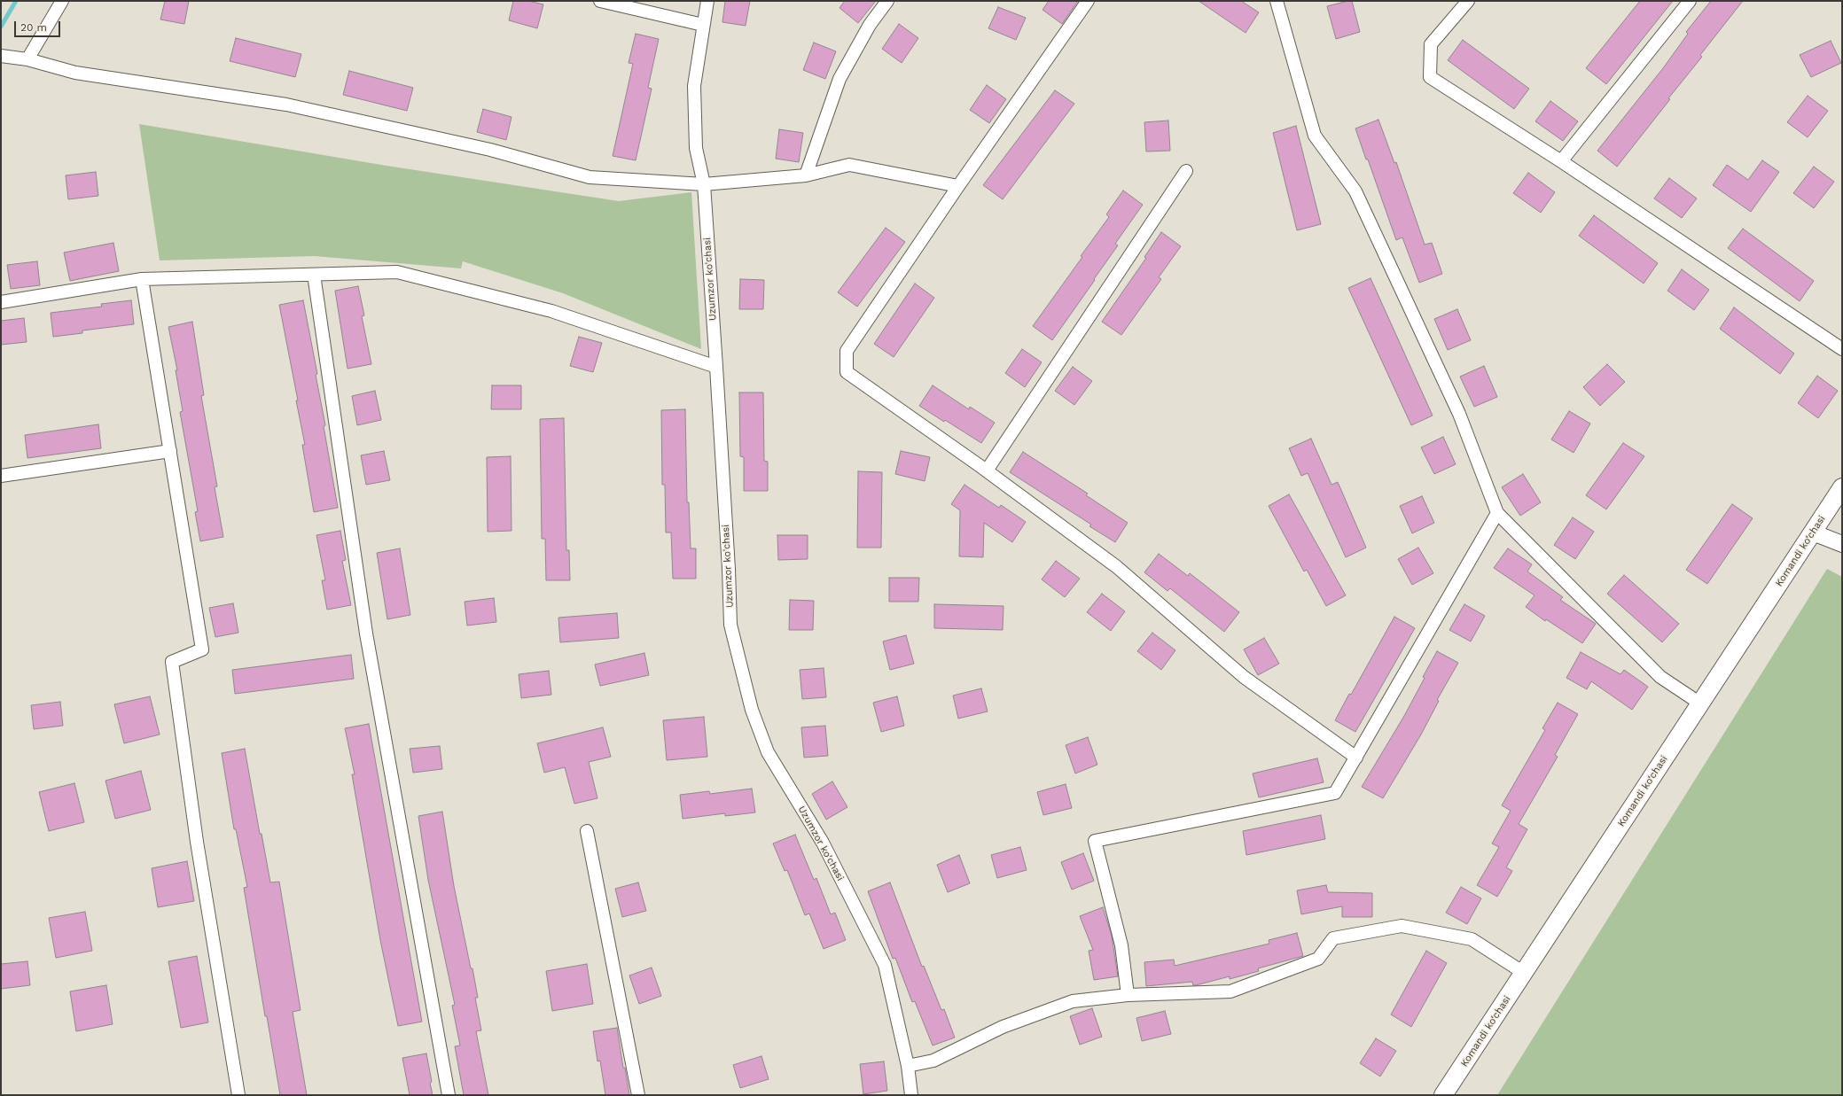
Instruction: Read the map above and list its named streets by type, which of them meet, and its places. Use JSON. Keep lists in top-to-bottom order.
{
  "streets": {
    "main road": ["Komandi ko‘chasi"],
    "street": ["Uzumzor ko'chasi"]
  },
  "scale_bar": "20 m"
}
